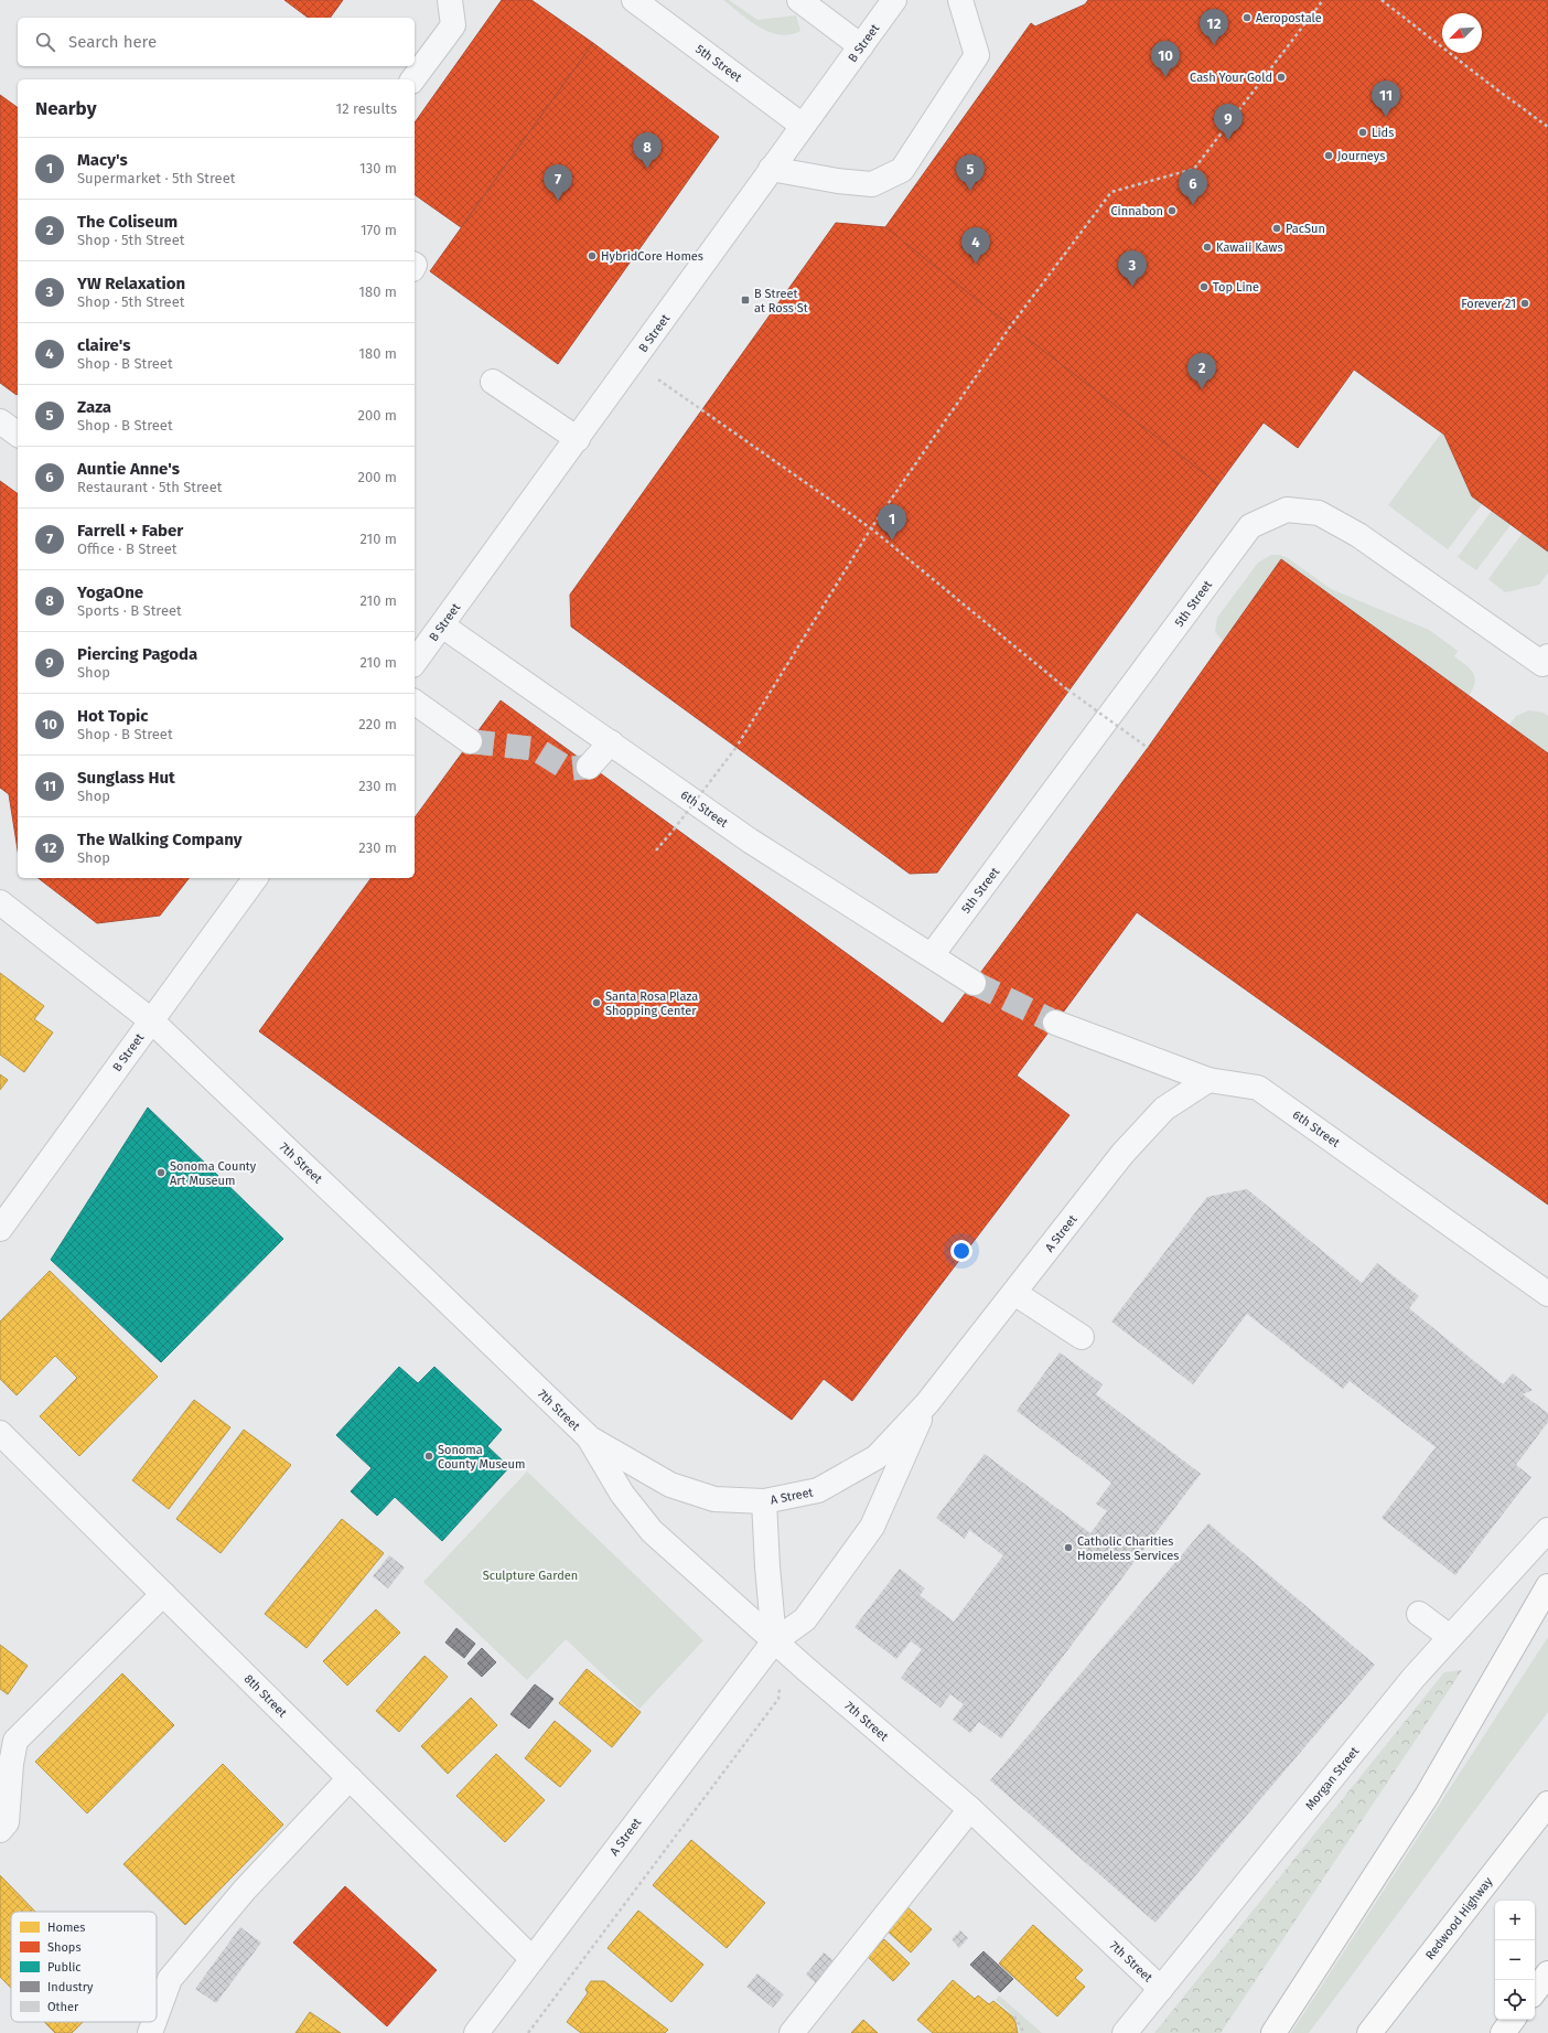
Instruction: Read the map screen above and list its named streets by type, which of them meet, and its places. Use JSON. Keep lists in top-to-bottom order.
{
  "streets": {
    "highway": ["Redwood Highway"],
    "street": [
      "B Street",
      "5th Street",
      "6th Street",
      "7th Street",
      "A Street",
      "8th Street",
      "Morgan Street"
    ]
  },
  "crossings": [
    ["B Street", "5th Street"],
    ["B Street", "6th Street"],
    ["B Street", "7th Street"],
    ["5th Street", "6th Street"],
    ["6th Street", "A Street"],
    ["7th Street", "A Street"],
    ["7th Street", "Morgan Street"],
    ["A Street", "8th Street"]
  ],
  "parks": ["Sculpture Garden"],
  "places": {
    "other": [
      "Aeropostale",
      "Cash Your Gold",
      "Lids",
      "Journeys",
      "Cinnabon",
      "PacSun",
      "Kawaii Kaws",
      "HybridCore Homes",
      "Top Line",
      "Forever 21",
      "Santa Rosa Plaza Shopping Center",
      "Sonoma County Art Museum",
      "Sonoma County Museum",
      "Catholic Charities Homeless Services"
    ],
    "transit": ["B Street at Ross St"]
  },
  "legend": [
    "Homes",
    "Shops",
    "Public",
    "Industry",
    "Other"
  ],
  "north": "bottom left",
  "page": {
    "pins": [
      "12",
      "10",
      "11",
      "9",
      "8",
      "5",
      "7",
      "6",
      "4",
      "3",
      "2",
      "1"
    ],
    "search": "Search here",
    "heading": ["Nearby", "12 results"],
    "list": [
      {
        "mark": "1",
        "name": "Macy's",
        "note": "Supermarket · 5th Street",
        "value": "130 m"
      },
      {
        "mark": "2",
        "name": "The Coliseum",
        "note": "Shop · 5th Street",
        "value": "170 m"
      },
      {
        "mark": "3",
        "name": "YW Relaxation",
        "note": "Shop · 5th Street",
        "value": "180 m"
      },
      {
        "mark": "4",
        "name": "claire's",
        "note": "Shop · B Street",
        "value": "180 m"
      },
      {
        "mark": "5",
        "name": "Zaza",
        "note": "Shop · B Street",
        "value": "200 m"
      },
      {
        "mark": "6",
        "name": "Auntie Anne's",
        "note": "Restaurant · 5th Street",
        "value": "200 m"
      },
      {
        "mark": "7",
        "name": "Farrell + Faber",
        "note": "Office · B Street",
        "value": "210 m"
      },
      {
        "mark": "8",
        "name": "YogaOne",
        "note": "Sports · B Street",
        "value": "210 m"
      },
      {
        "mark": "9",
        "name": "Piercing Pagoda",
        "note": "Shop",
        "value": "210 m"
      },
      {
        "mark": "10",
        "name": "Hot Topic",
        "note": "Shop · B Street",
        "value": "220 m"
      },
      {
        "mark": "11",
        "name": "Sunglass Hut",
        "note": "Shop",
        "value": "230 m"
      },
      {
        "mark": "12",
        "name": "The Walking Company",
        "note": "Shop",
        "value": "230 m"
      }
    ],
    "map_buttons": ["+", "−"]
  }
}
